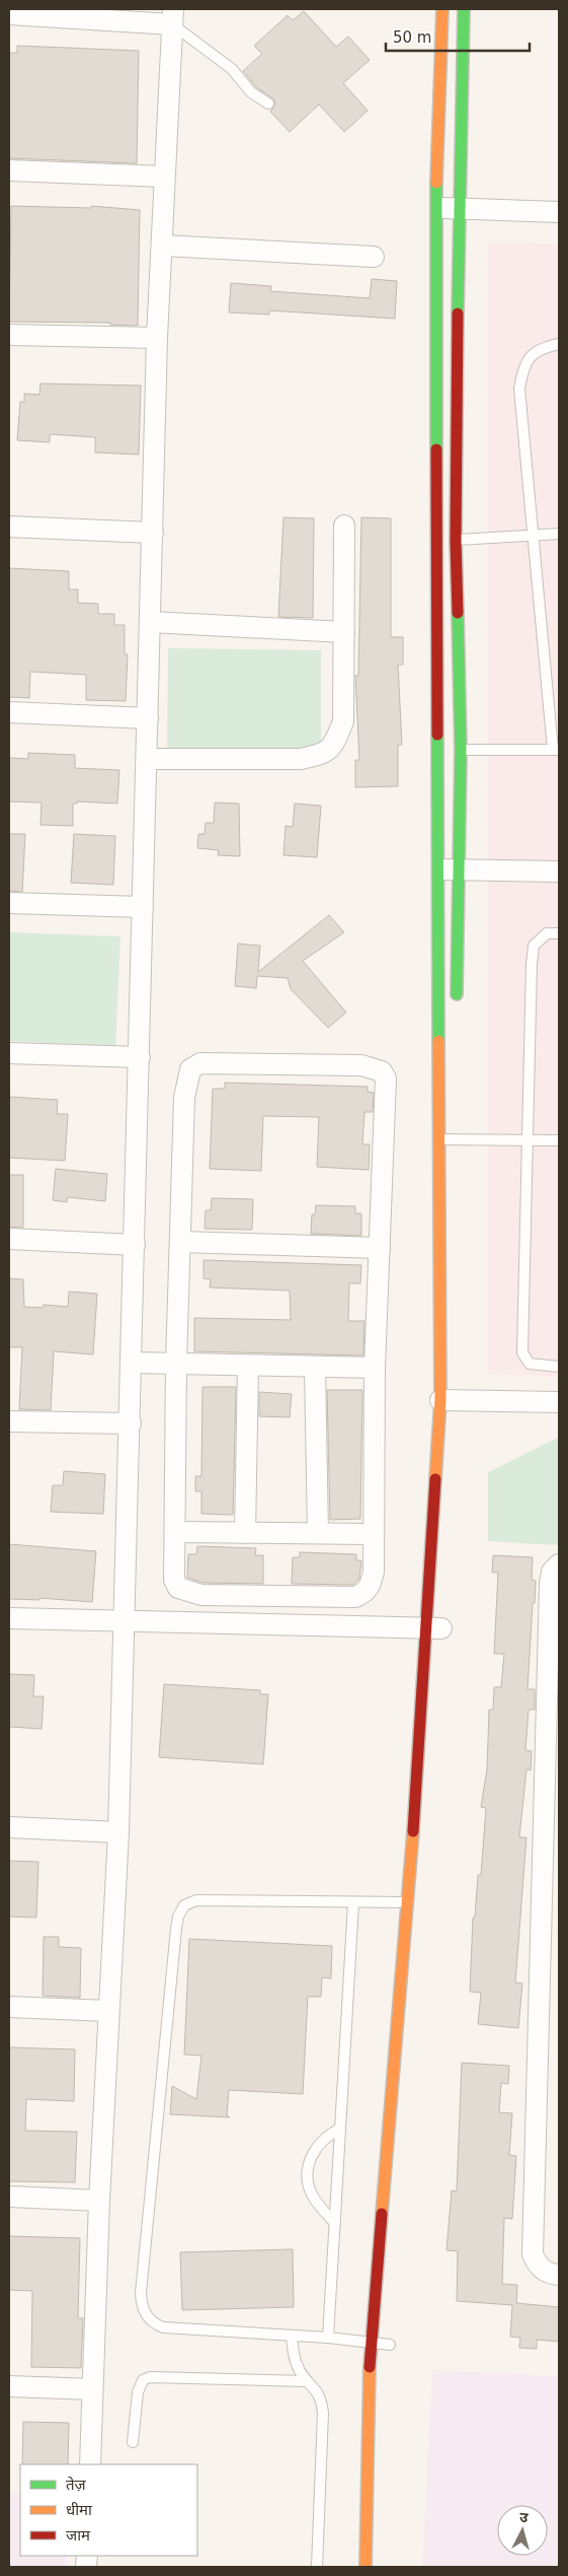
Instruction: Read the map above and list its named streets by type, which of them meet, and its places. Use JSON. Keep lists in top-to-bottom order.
{
  "legend": ["तेज़", "धीमा", "जाम"],
  "scale_bar": "50 m",
  "north": "top"
}
